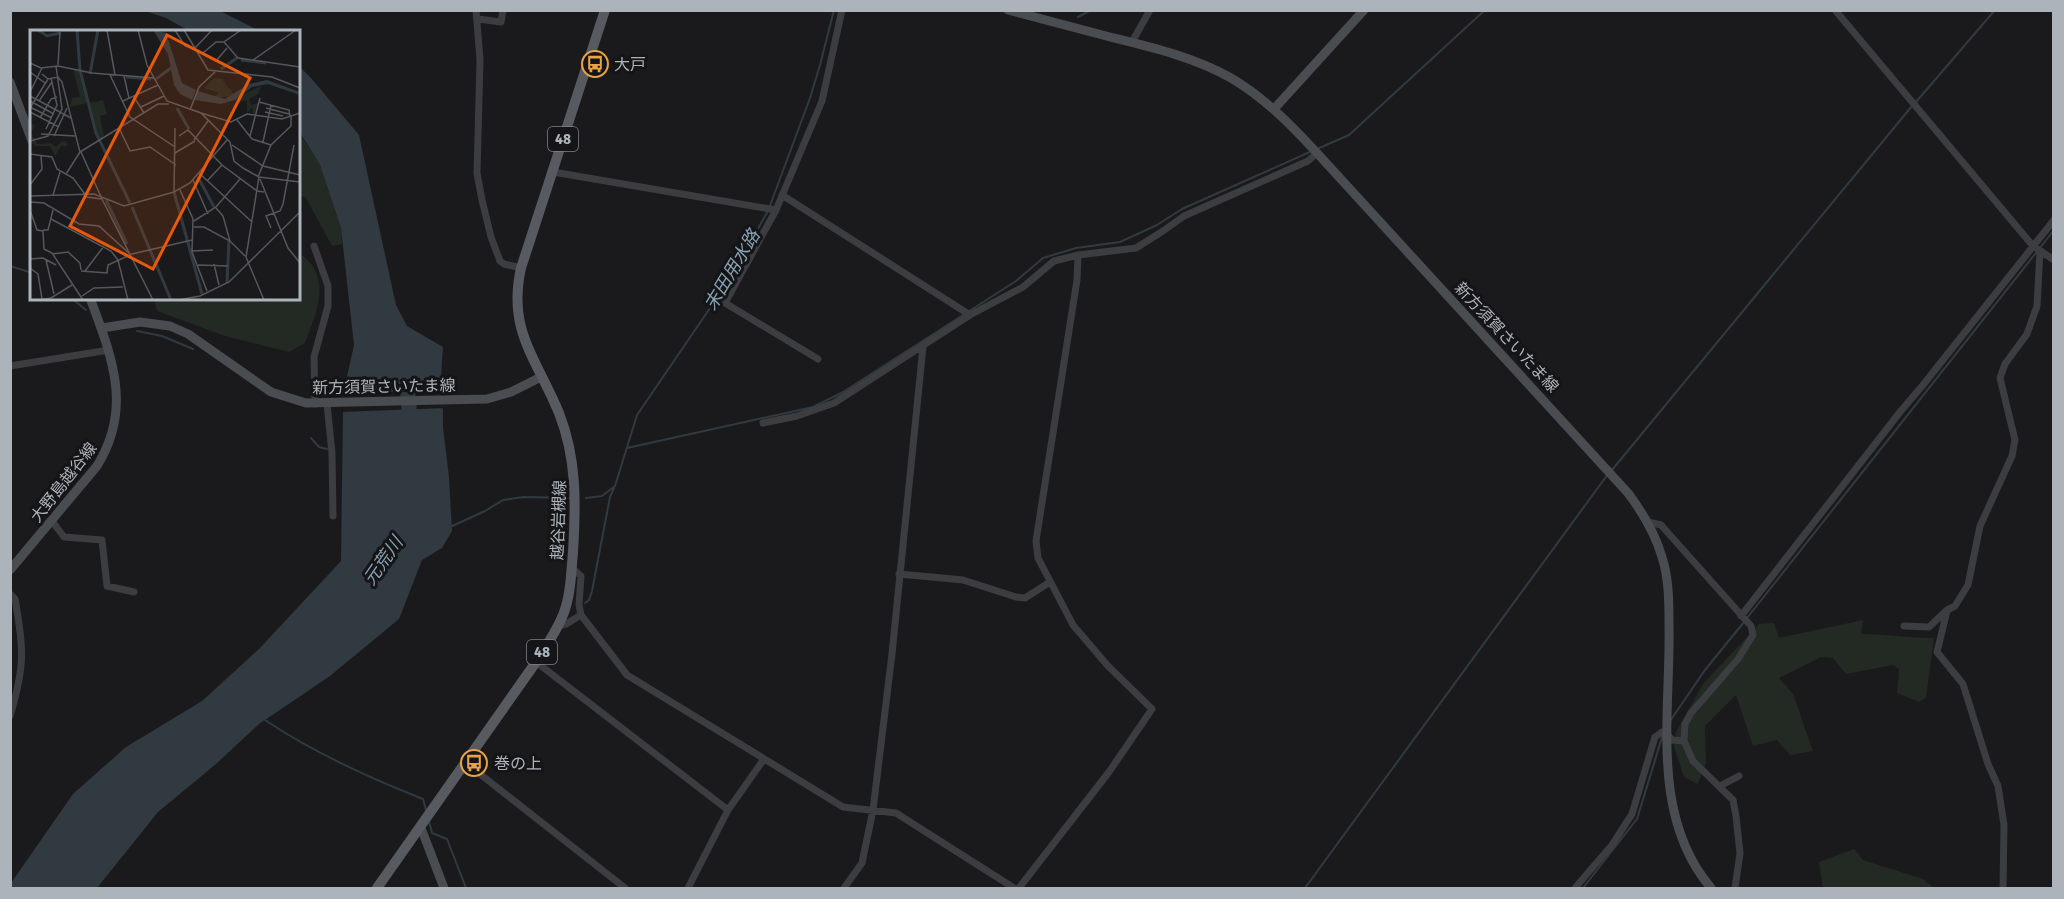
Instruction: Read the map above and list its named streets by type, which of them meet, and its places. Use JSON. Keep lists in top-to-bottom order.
{
  "streets": {
    "main road": [
      "48",
      "新方須賀さいたま線",
      "大野島越谷線",
      "越谷岩槻線"
    ]
  },
  "crossings": [
    ["新方須賀さいたま線", "大野島越谷線"],
    ["新方須賀さいたま線", "越谷岩槻線"]
  ],
  "water": ["末田用水路", "元荒川"],
  "places": {
    "bus stop": ["大戸", "巻の上"]
  }
}
